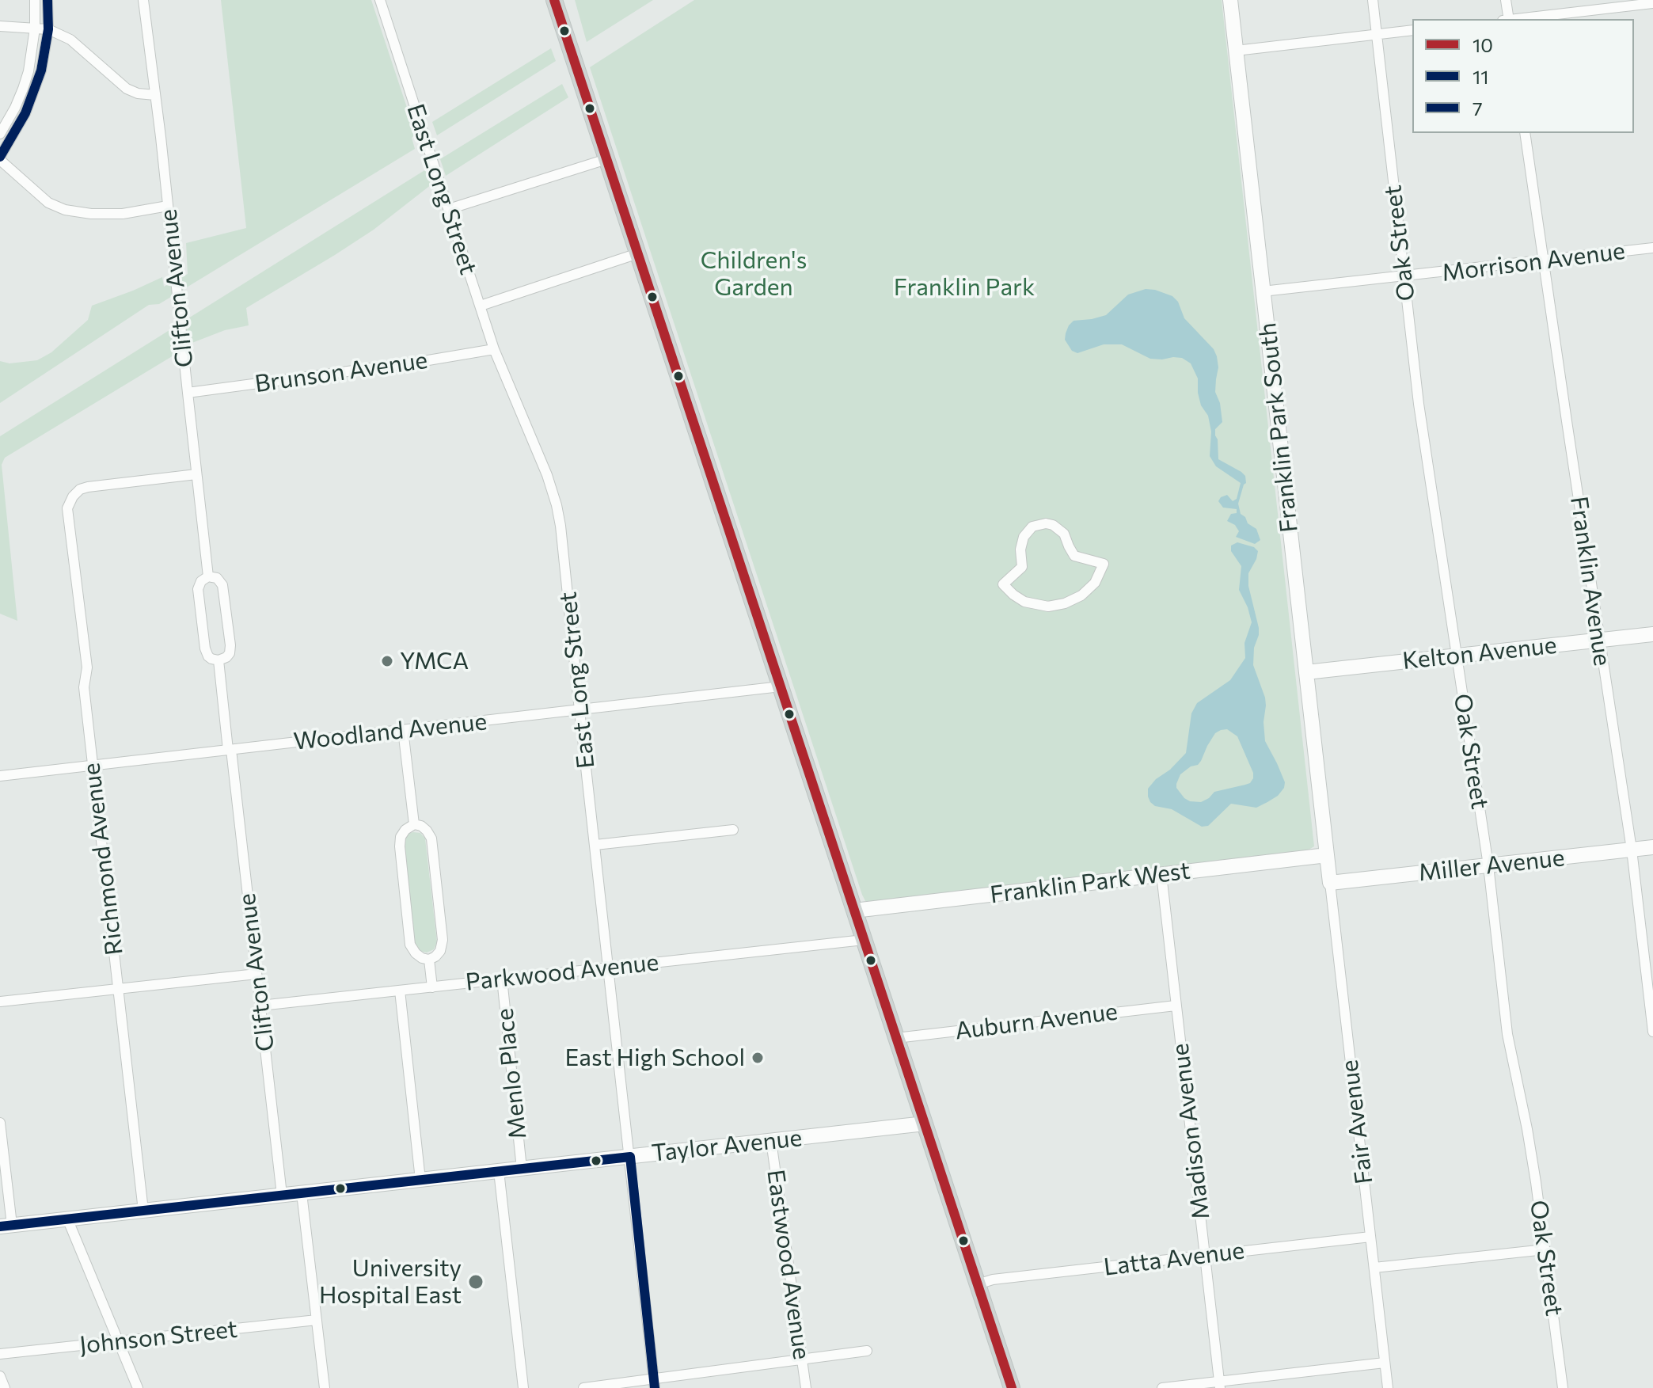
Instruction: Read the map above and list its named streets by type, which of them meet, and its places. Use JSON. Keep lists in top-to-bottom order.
{
  "streets": {
    "street": [
      "East Long Street",
      "Oak Street",
      "Morrison Avenue",
      "Clifton Avenue",
      "Brunson Avenue",
      "Franklin Park South",
      "Franklin Avenue",
      "Kelton Avenue",
      "Woodland Avenue",
      "Richmond Avenue",
      "Miller Avenue",
      "Franklin Park West",
      "Parkwood Avenue",
      "Auburn Avenue",
      "Menlo Place",
      "Fair Avenue",
      "Madison Avenue",
      "Taylor Avenue",
      "Latta Avenue",
      "Eastwood Avenue",
      "Johnson Street"
    ]
  },
  "crossings": [
    ["East Long Street", "Brunson Avenue"],
    ["East Long Street", "Woodland Avenue"],
    ["East Long Street", "Parkwood Avenue"],
    ["East Long Street", "Taylor Avenue"],
    ["Oak Street", "Morrison Avenue"],
    ["Oak Street", "Kelton Avenue"],
    ["Oak Street", "Miller Avenue"],
    ["Morrison Avenue", "Franklin Park South"],
    ["Morrison Avenue", "Franklin Avenue"],
    ["Clifton Avenue", "Brunson Avenue"],
    ["Clifton Avenue", "Woodland Avenue"],
    ["Clifton Avenue", "Richmond Avenue"],
    ["Clifton Avenue", "Parkwood Avenue"],
    ["Clifton Avenue", "Taylor Avenue"],
    ["Franklin Park South", "Kelton Avenue"],
    ["Franklin Park South", "Franklin Park West"],
    ["Franklin Park South", "Fair Avenue"],
    ["Franklin Avenue", "Kelton Avenue"],
    ["Franklin Avenue", "Miller Avenue"],
    ["Woodland Avenue", "Richmond Avenue"],
    ["Richmond Avenue", "Taylor Avenue"],
    ["Miller Avenue", "Fair Avenue"],
    ["Franklin Park West", "Fair Avenue"],
    ["Franklin Park West", "Madison Avenue"],
    ["Parkwood Avenue", "Menlo Place"],
    ["Auburn Avenue", "Madison Avenue"],
    ["Menlo Place", "Taylor Avenue"],
    ["Fair Avenue", "Latta Avenue"],
    ["Madison Avenue", "Latta Avenue"],
    ["Taylor Avenue", "Eastwood Avenue"]
  ],
  "parks": ["Children's Garden", "Franklin Park"],
  "places": ["YMCA", "East High School", "University Hospital East"],
  "lines": ["transit line 10", "transit line 7", "transit line 11"],
  "legend": ["10", "11", "7"]
}
